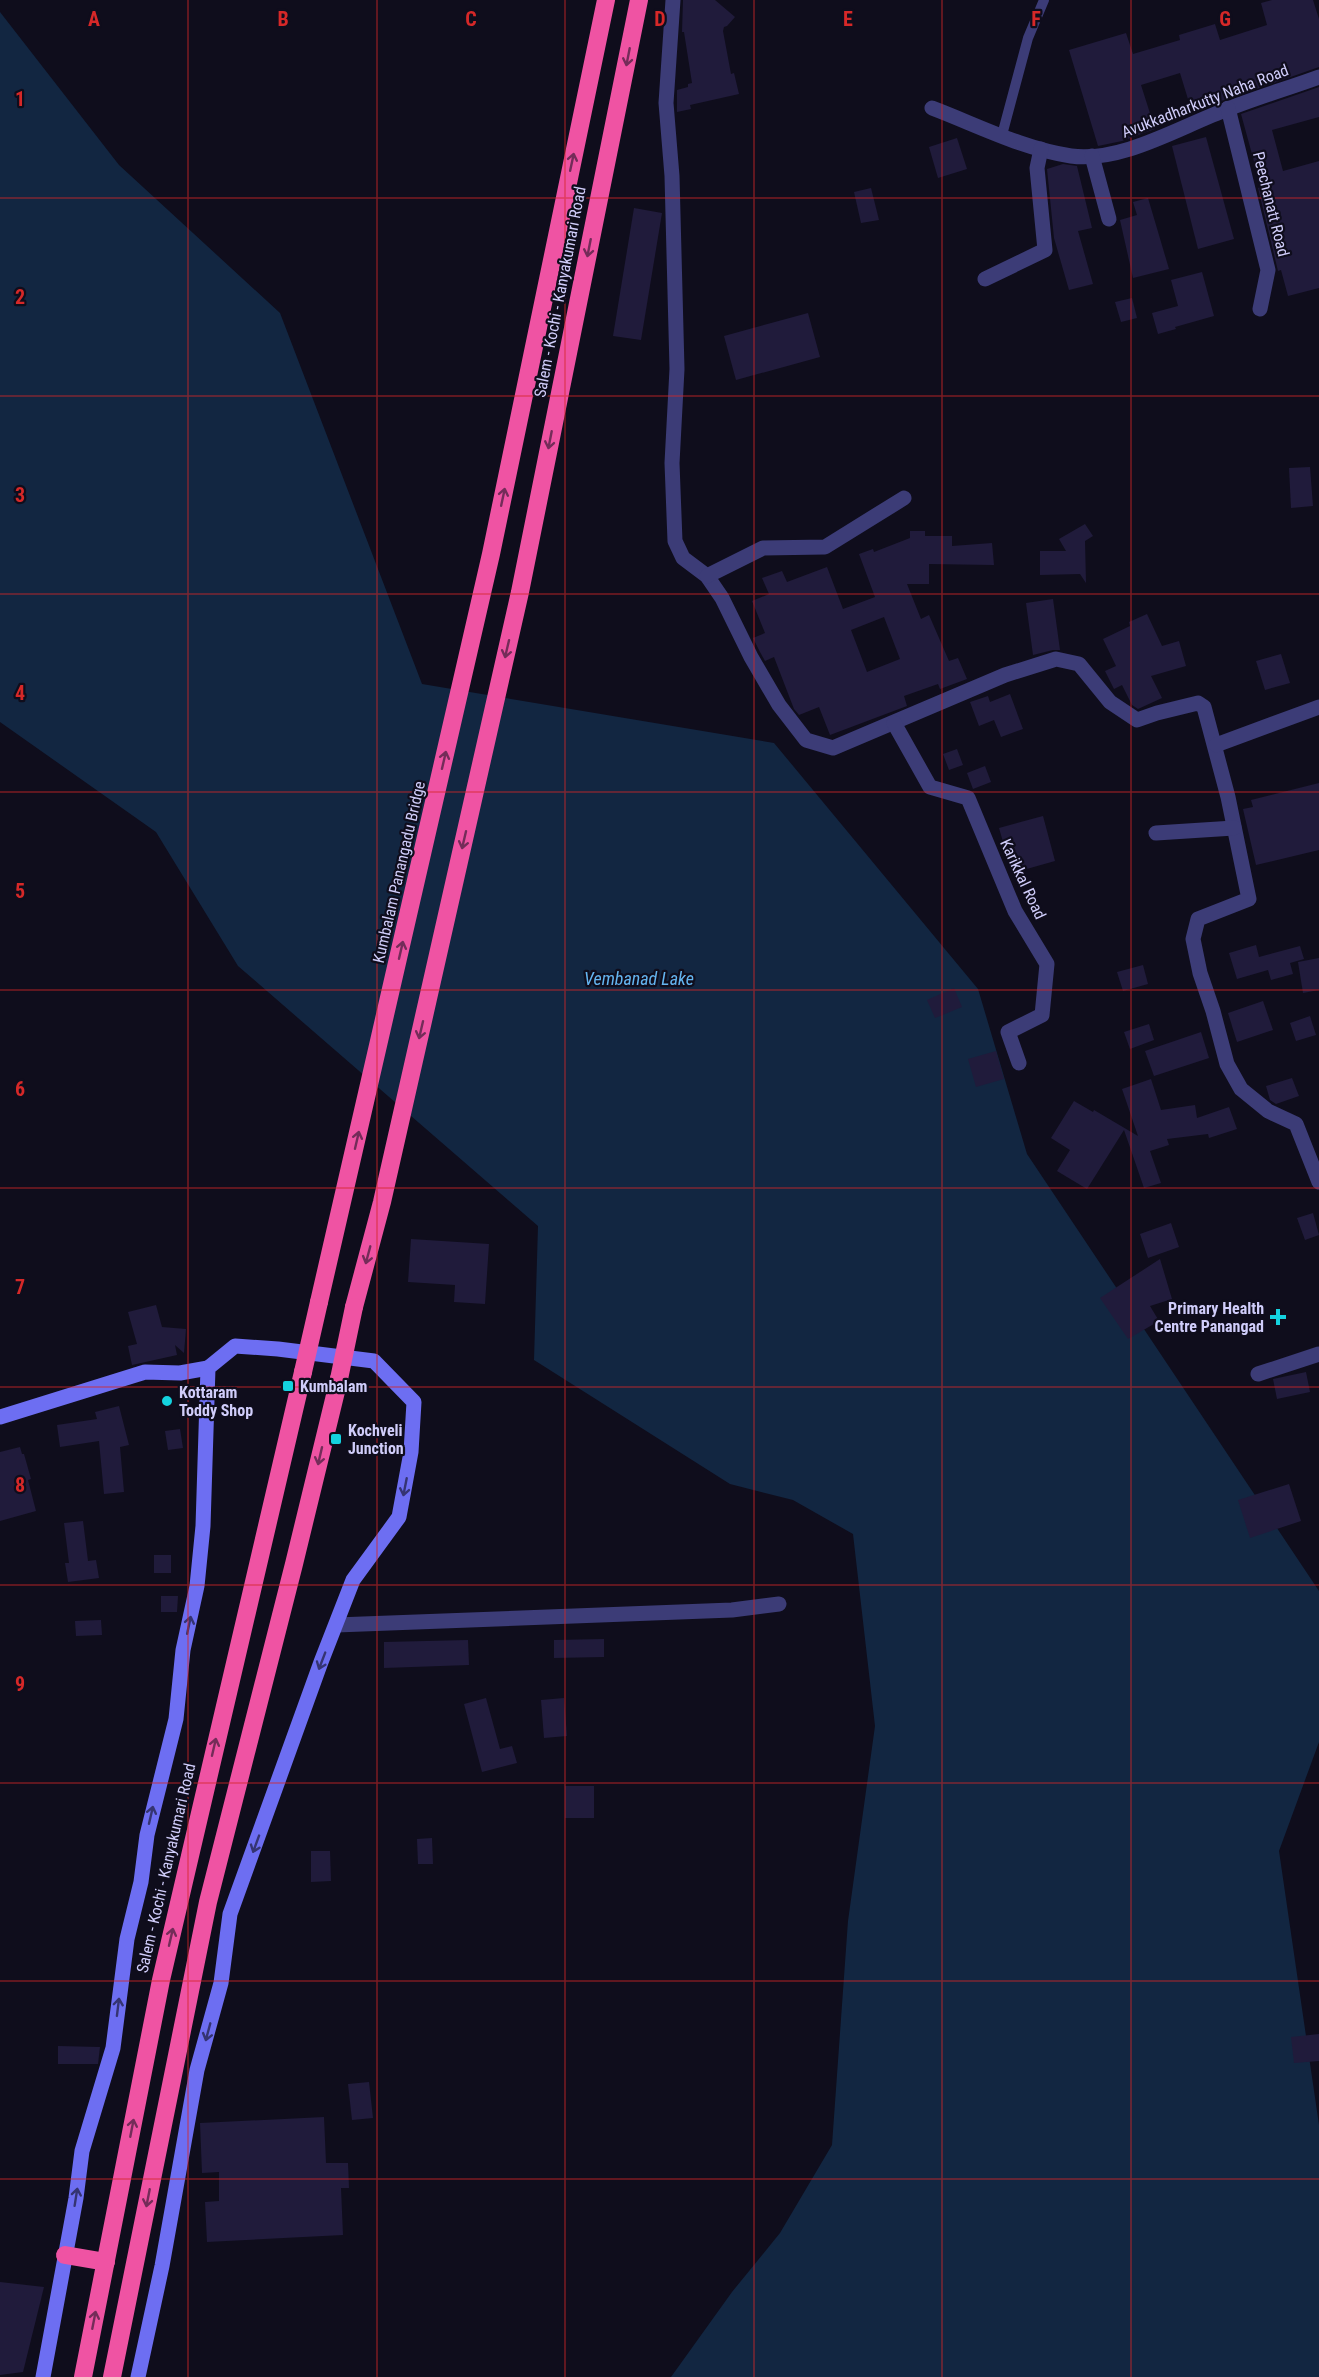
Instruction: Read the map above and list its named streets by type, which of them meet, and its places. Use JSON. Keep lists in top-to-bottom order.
{
  "streets": {
    "highway": ["Salem - Kochi - Kanyakumari Road", "Kumbalam Panangadu Bridge"],
    "street": ["Avukkadharkutty Naha Road", "Peechanatt Road", "Karikkal Road"]
  },
  "crossings": [
    ["Avukkadharkutty Naha Road", "Peechanatt Road"],
    ["Salem - Kochi - Kanyakumari Road", "Kumbalam Panangadu Bridge"]
  ],
  "one_way": ["Kumbalam Panangadu Bridge"],
  "water": ["Vembanad Lake"],
  "places": {
    "health": ["Primary Health Centre Panangad"],
    "transit": ["Kumbalam", "Kochveli Junction"],
    "other": ["Kottaram Toddy Shop"]
  },
  "grid": {
    "columns": [
      "A",
      "B",
      "C",
      "D",
      "E",
      "F",
      "G"
    ],
    "rows": [
      "1",
      "2",
      "3",
      "4",
      "5",
      "6",
      "7",
      "8",
      "9"
    ]
  }
}
